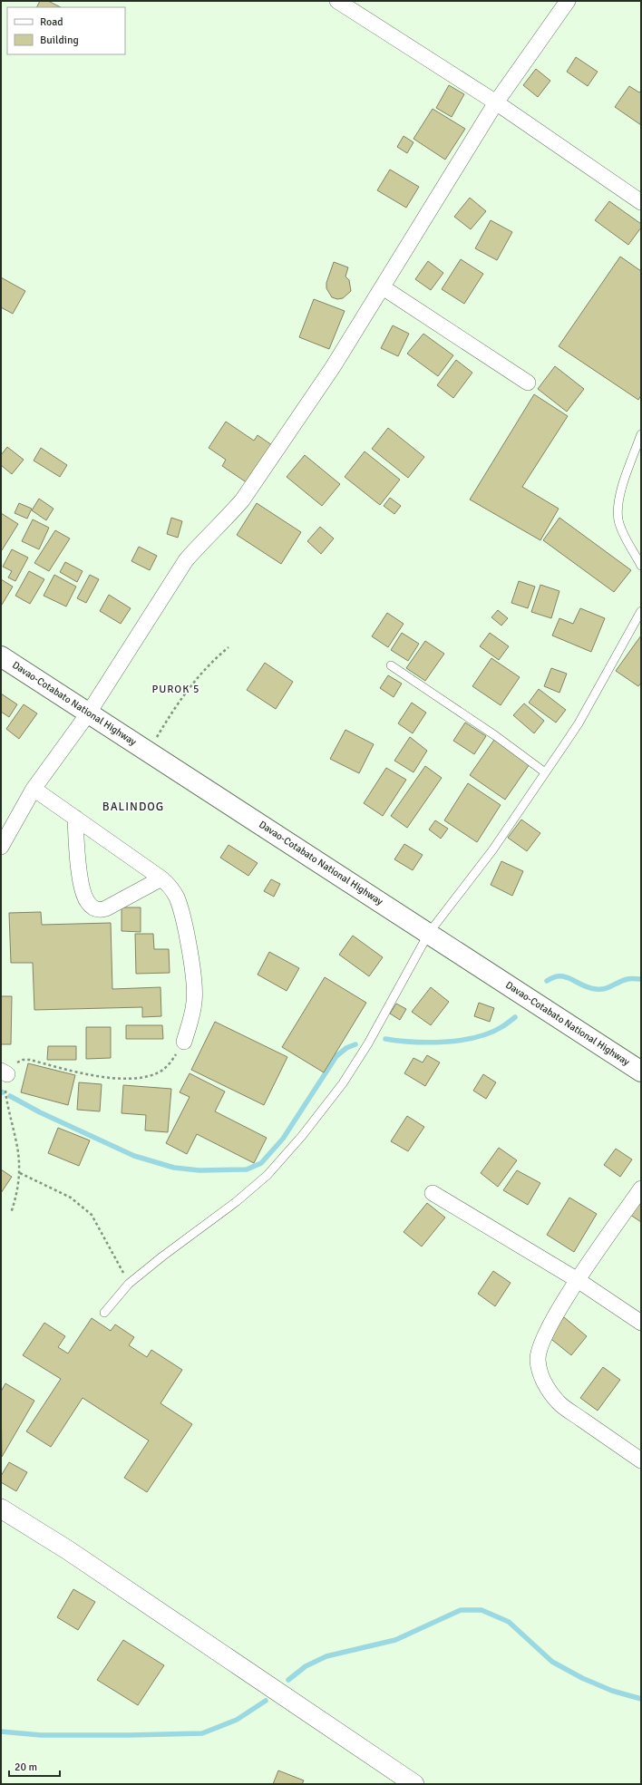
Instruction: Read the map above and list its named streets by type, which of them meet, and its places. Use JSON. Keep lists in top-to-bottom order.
{
  "streets": {
    "highway": ["Davao-Cotabato National Highway"]
  },
  "districts": ["PUROK 5", "BALINDOG"],
  "legend": ["Road", "Building"],
  "scale_bar": "20 m"
}
